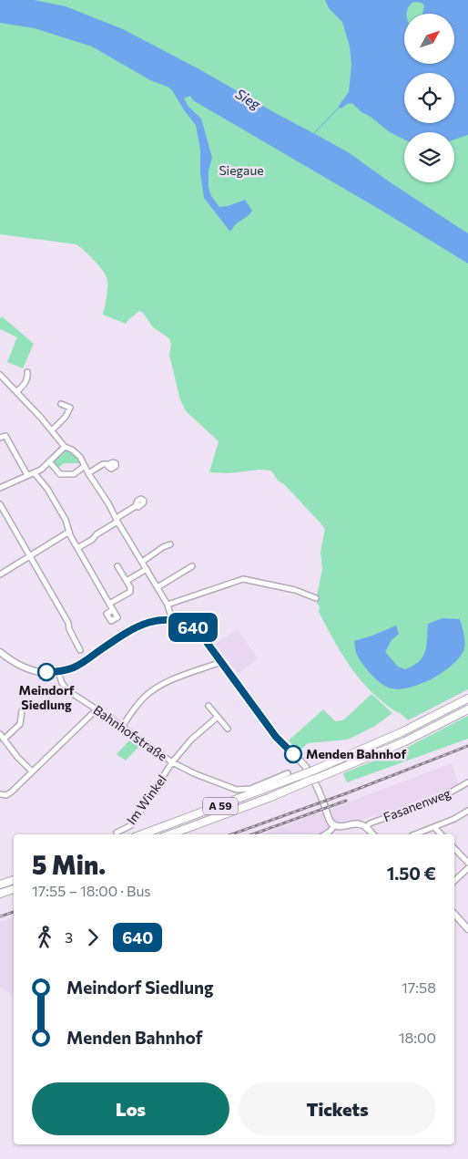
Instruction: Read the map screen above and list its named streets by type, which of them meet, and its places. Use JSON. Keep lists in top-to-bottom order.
{
  "streets": {
    "highway": ["A 59"],
    "street": ["Bahnhofstraße", "Im Winkel", "Fasanenweg"]
  },
  "crossings": [
    ["Bahnhofstraße", "Im Winkel"]
  ],
  "water": ["Sieg"],
  "parks": ["Siegaue"],
  "places": ["Meindorf Siedlung", "Menden Bahnhof"],
  "lines": ["bus line 640"],
  "north": "top right",
  "page": {
    "on_map": "640",
    "heading": ["5 Min.", "17:55 – 18:00 · Bus", "1.50 €"],
    "legs": ["3", "640"],
    "list": [
      {
        "name": "Meindorf Siedlung",
        "value": "17:58"
      },
      {
        "name": "Menden Bahnhof",
        "value": "18:00"
      }
    ],
    "buttons": ["Los", "Tickets"]
  }
}
